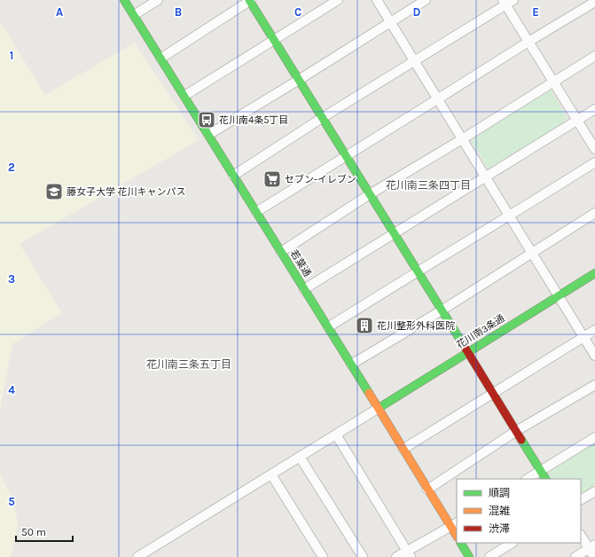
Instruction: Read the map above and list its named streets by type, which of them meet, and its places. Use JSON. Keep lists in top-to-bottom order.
{
  "streets": {
    "street": ["若葉通", "花川南3条通"]
  },
  "crossings": [
    ["若葉通", "花川南3条通"]
  ],
  "districts": ["花川南三条四丁目", "花川南三条五丁目"],
  "places": {
    "bus stop": ["花川南4条5丁目"],
    "supermarket": ["セブン-イレブン"],
    "school or university": ["藤女子大学 花川キャンパス"],
    "building": ["花川整形外科医院"]
  },
  "legend": ["順調", "混雑", "渋滞"],
  "scale_bar": "50 m",
  "grid": {
    "columns": [
      "A",
      "B",
      "C",
      "D",
      "E"
    ],
    "rows": [
      "1",
      "2",
      "3",
      "4",
      "5"
    ]
  }
}
